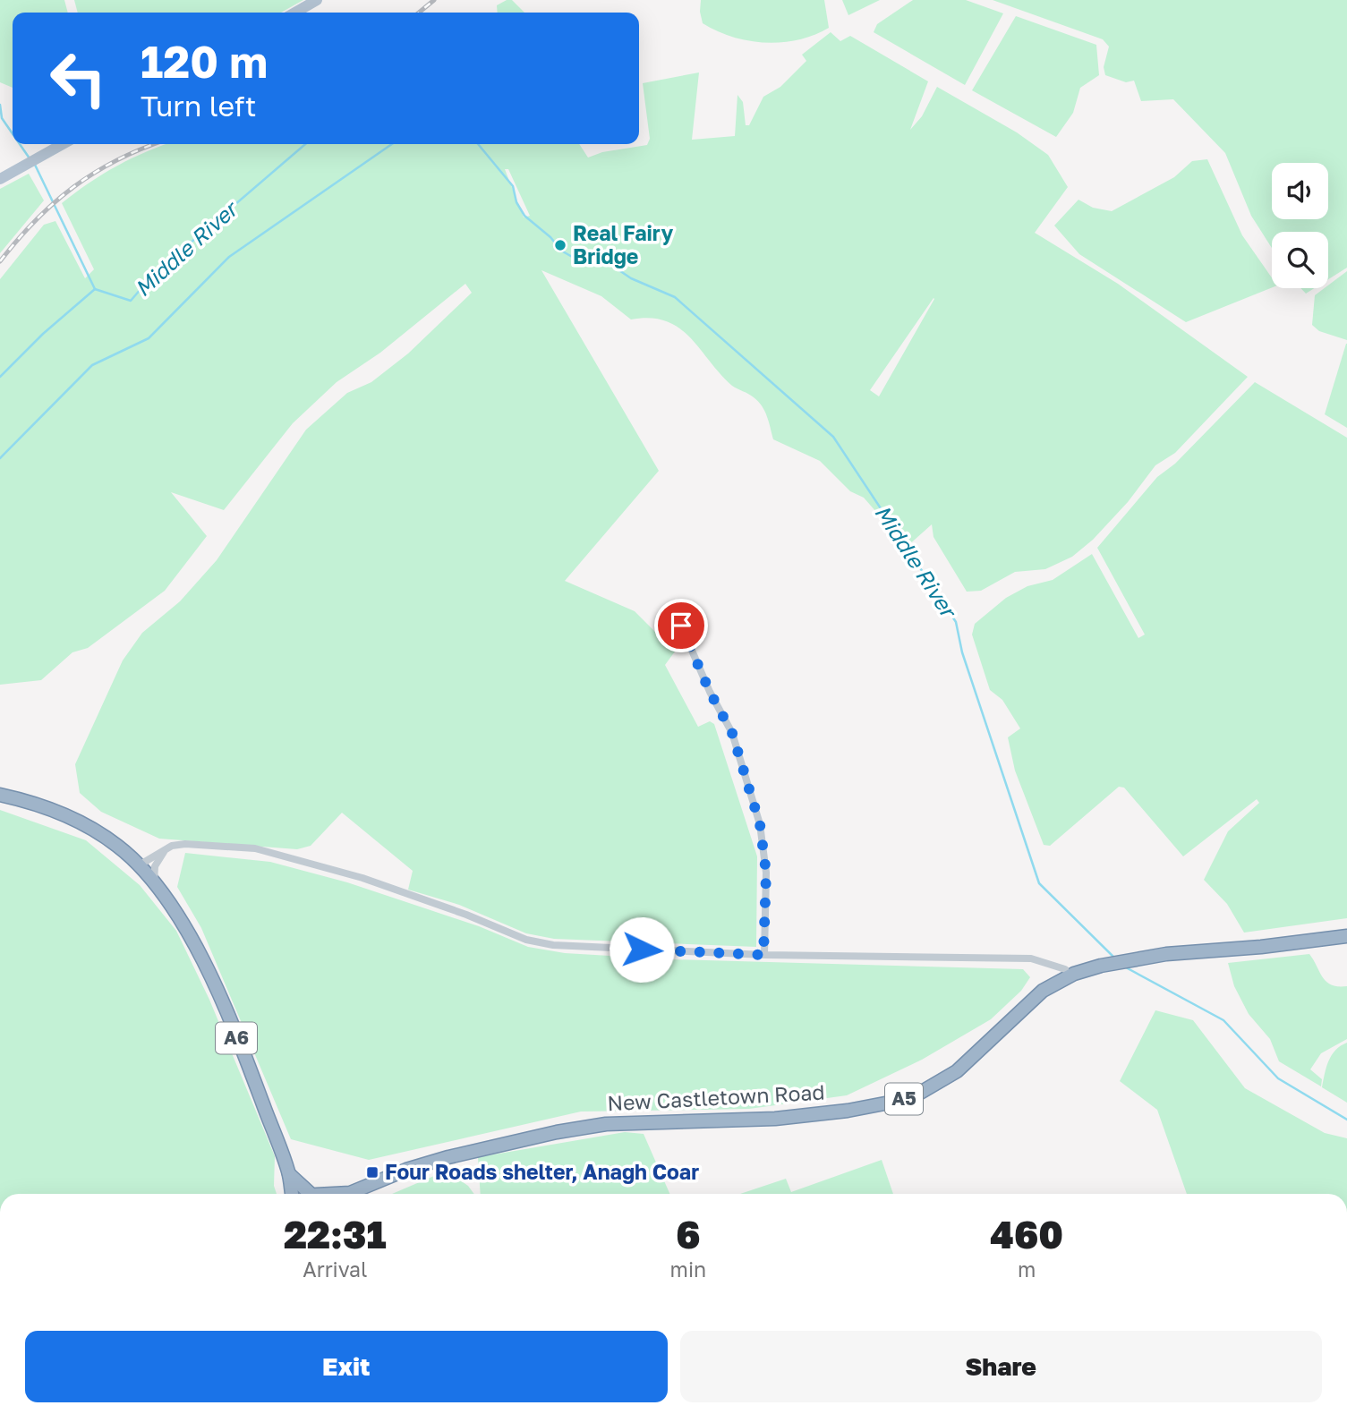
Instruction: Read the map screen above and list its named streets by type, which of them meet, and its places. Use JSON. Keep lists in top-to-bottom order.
{
  "streets": {
    "highway": ["A6", "New Castletown Road", "A5"]
  },
  "water": ["Middle River"],
  "places": {
    "other": ["Real Fairy Bridge"],
    "transit": ["Four Roads shelter, Anagh Coar"]
  },
  "page": {
    "turn": ["120 m", "Turn left"],
    "eta": [
      "22:31",
      "Arrival",
      "6",
      "min",
      "460",
      "m"
    ],
    "buttons": ["Exit", "Share"]
  }
}
